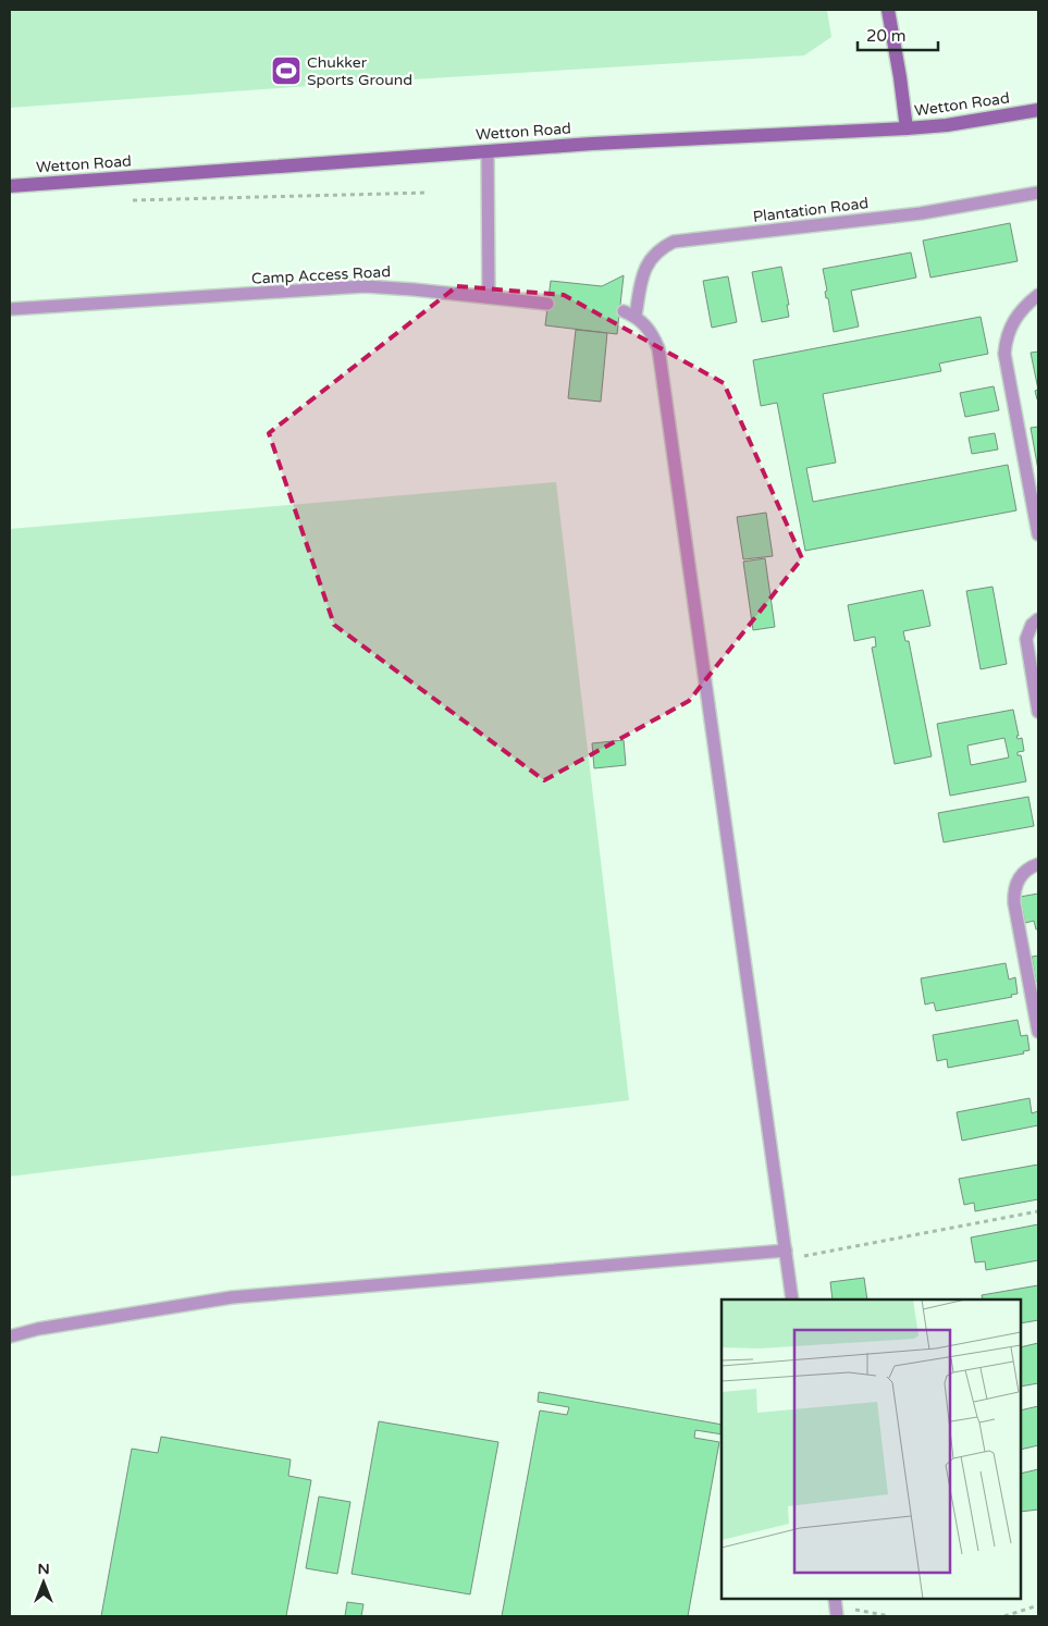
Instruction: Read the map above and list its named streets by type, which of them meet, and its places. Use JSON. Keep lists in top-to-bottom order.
{
  "streets": {
    "main road": ["Wetton Road"],
    "lane": ["Plantation Road", "Camp Access Road"]
  },
  "places": {
    "sports": ["Chukker Sports Ground"]
  },
  "scale_bar": "20 m",
  "north": "top"
}
